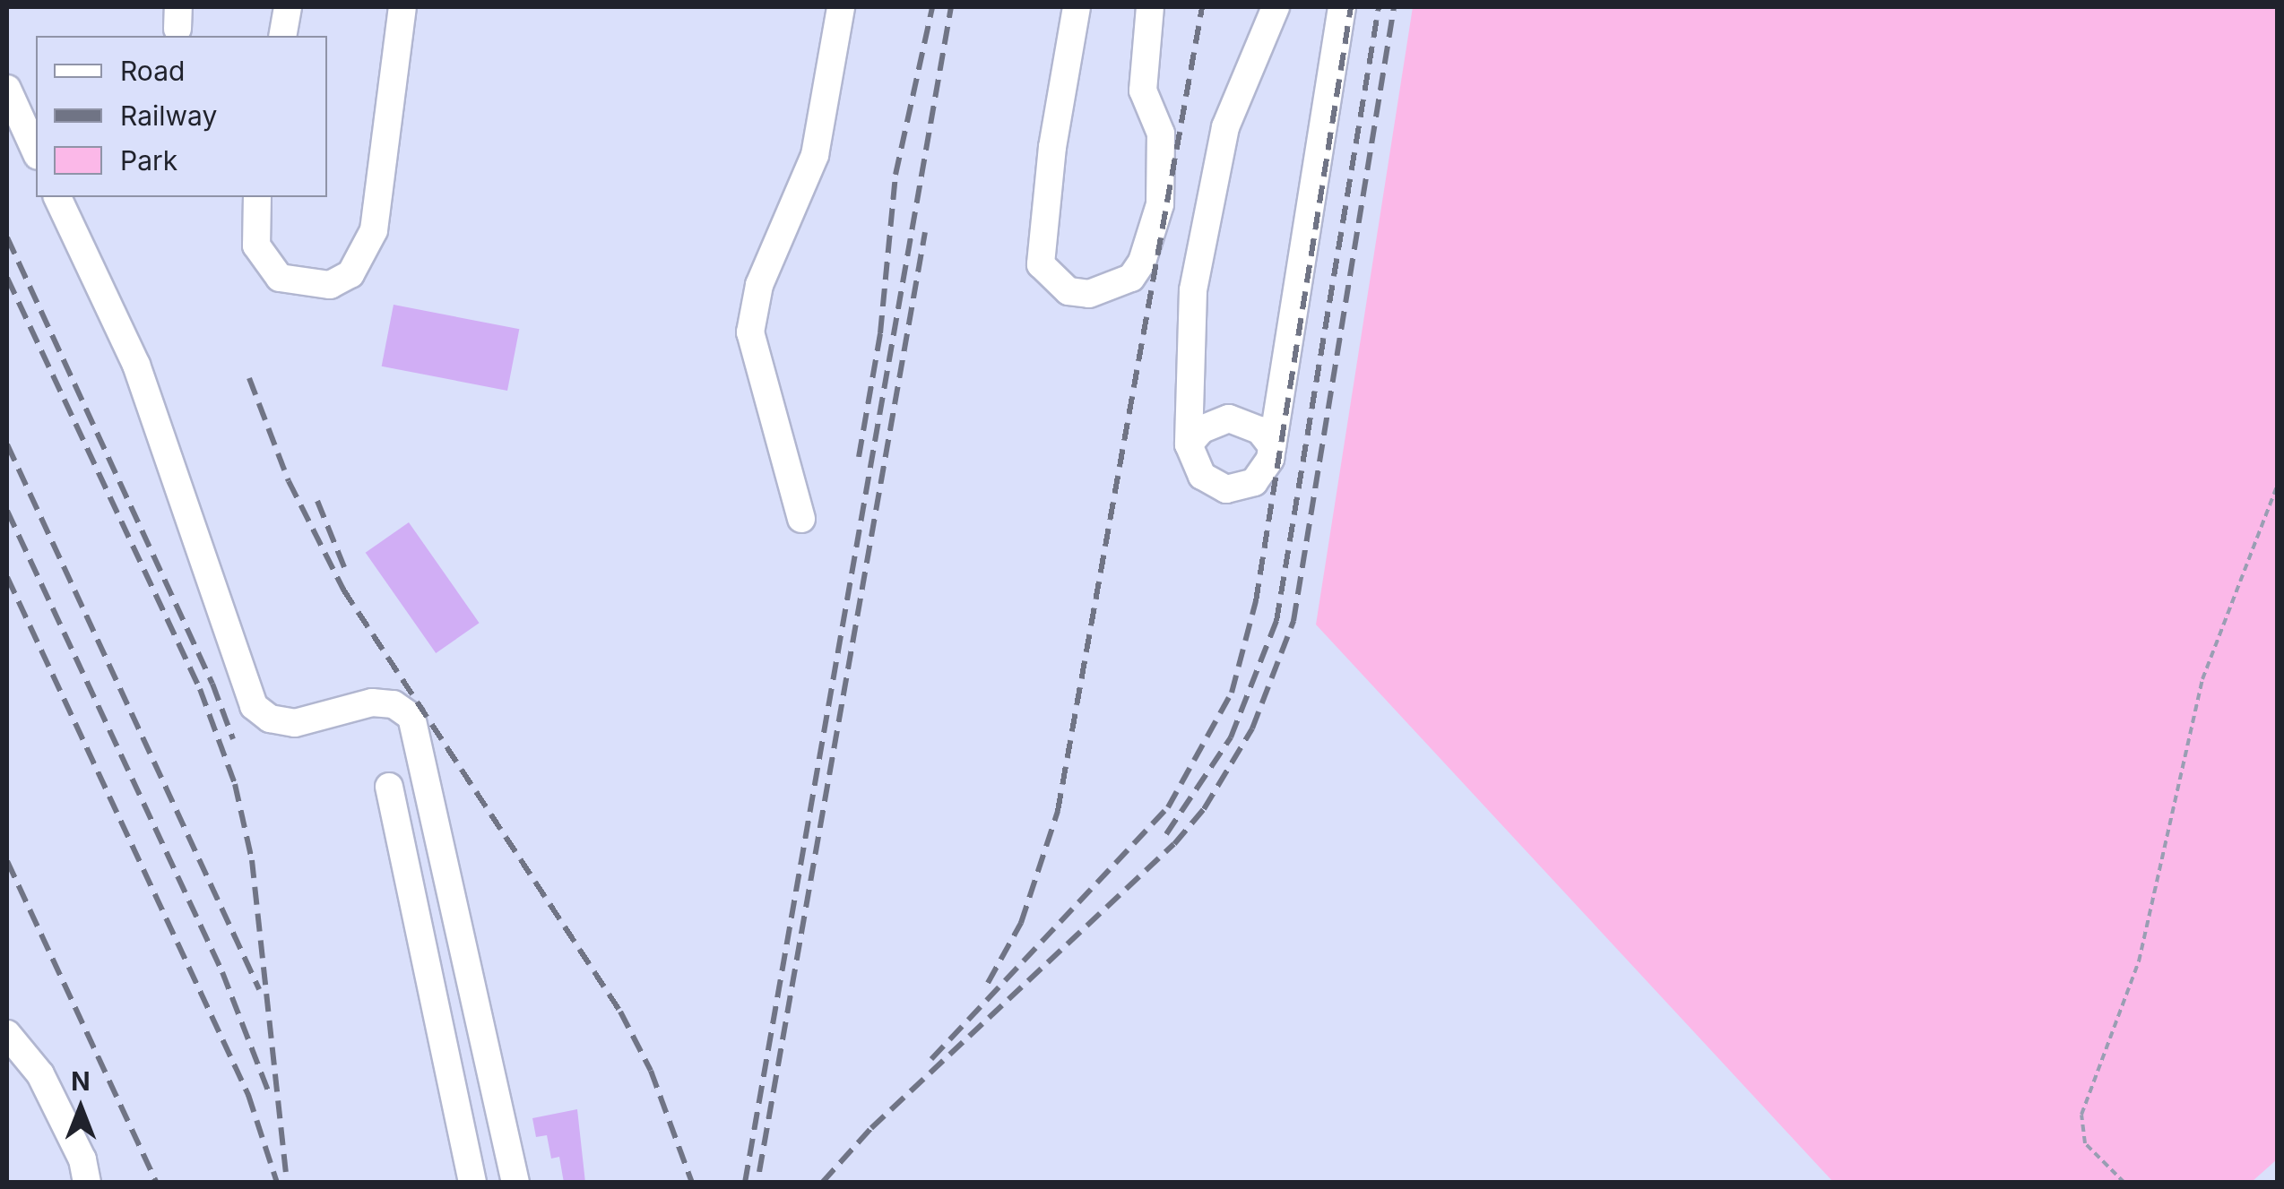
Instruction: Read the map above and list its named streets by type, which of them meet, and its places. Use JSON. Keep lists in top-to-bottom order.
{
  "legend": ["Road", "Railway", "Park"],
  "north": "top"
}
